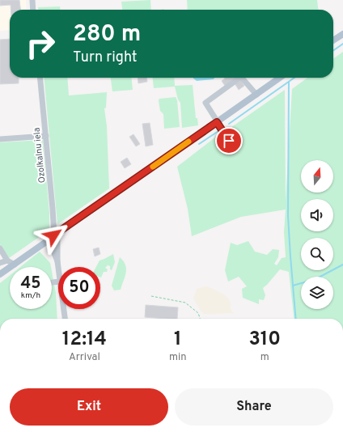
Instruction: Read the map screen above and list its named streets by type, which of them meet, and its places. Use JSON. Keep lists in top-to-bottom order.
{
  "streets": {
    "street": ["Ozolkalnu iela"]
  },
  "north": "top",
  "page": {
    "turn": ["280 m", "Turn right"],
    "speed": "45 km/h",
    "limit": "50",
    "eta": [
      "12:14",
      "Arrival",
      "1",
      "min",
      "310",
      "m"
    ],
    "buttons": ["Exit", "Share"]
  }
}
